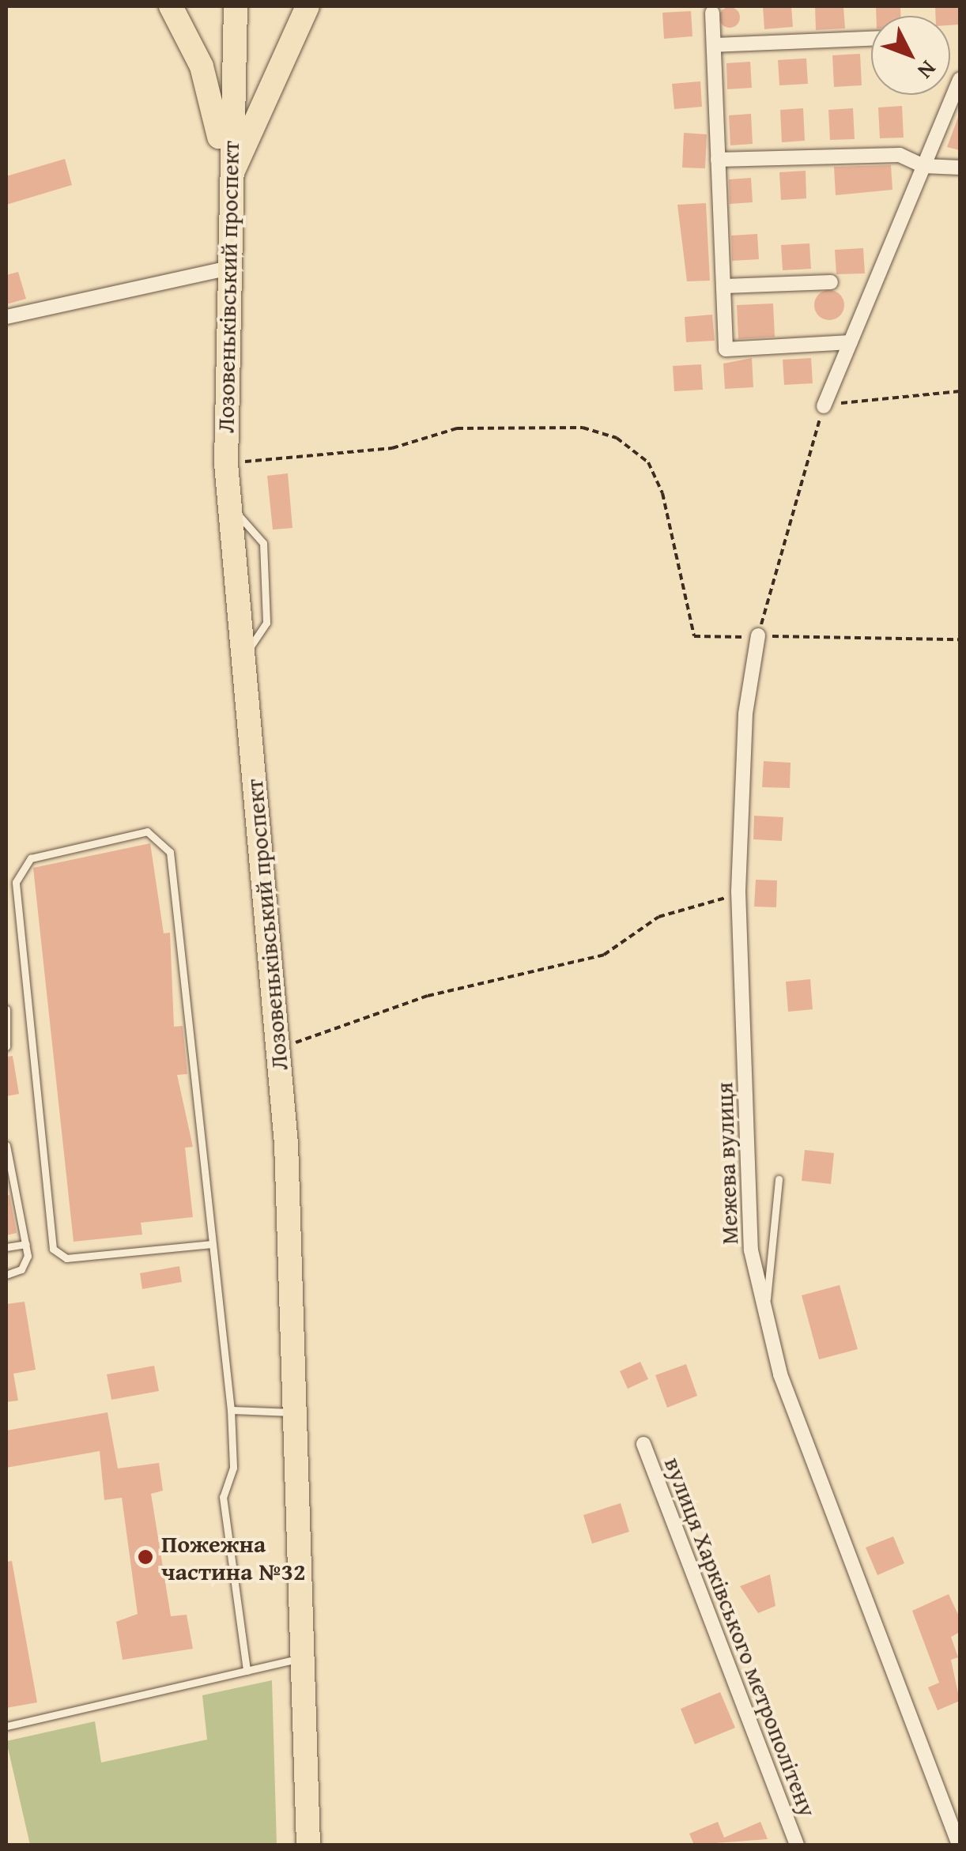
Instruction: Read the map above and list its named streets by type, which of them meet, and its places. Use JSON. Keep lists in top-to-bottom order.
{
  "streets": {
    "highway": ["Лозовеньківський проспект"],
    "street": ["Межева вулиця", "вулиця Харківського метрополітену"]
  },
  "places": ["Пожежна частина №32"],
  "north": "bottom right"
}
